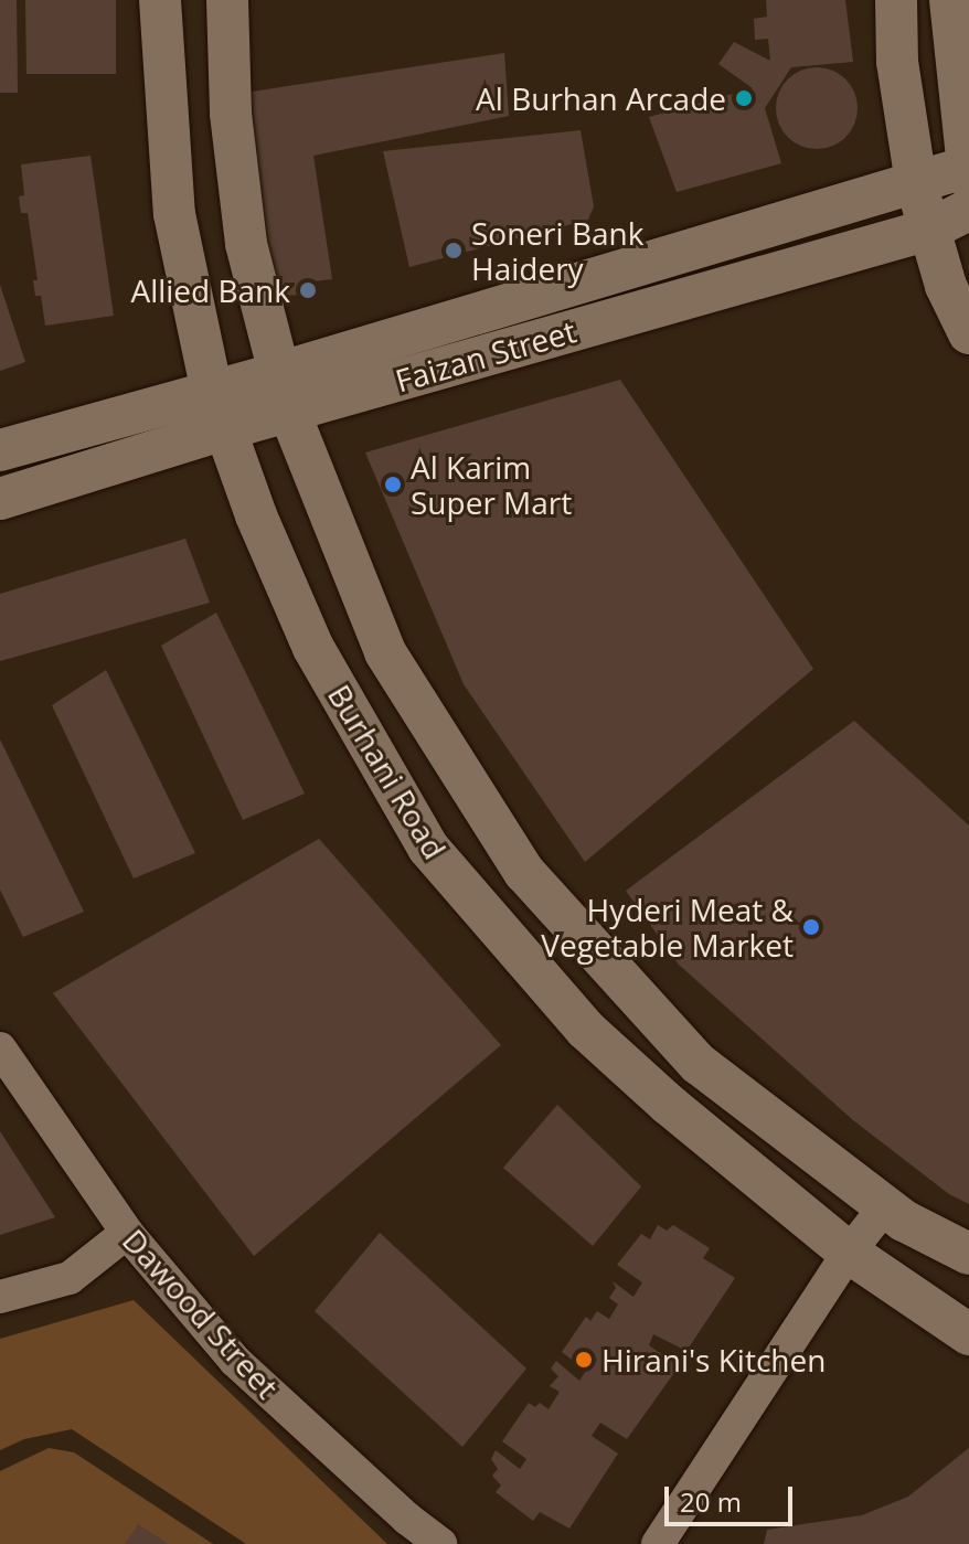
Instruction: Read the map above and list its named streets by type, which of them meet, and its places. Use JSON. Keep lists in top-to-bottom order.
{
  "streets": {
    "street": ["Faizan Street", "Burhani Road", "Dawood Street"]
  },
  "crossings": [
    ["Faizan Street", "Burhani Road"]
  ],
  "places": [
    "Al Burhan Arcade",
    "Soneri Bank Haidery",
    "Allied Bank",
    "Al Karim Super Mart",
    "Hyderi Meat & Vegetable Market",
    "Hirani's Kitchen"
  ],
  "scale_bar": "20 m"
}
